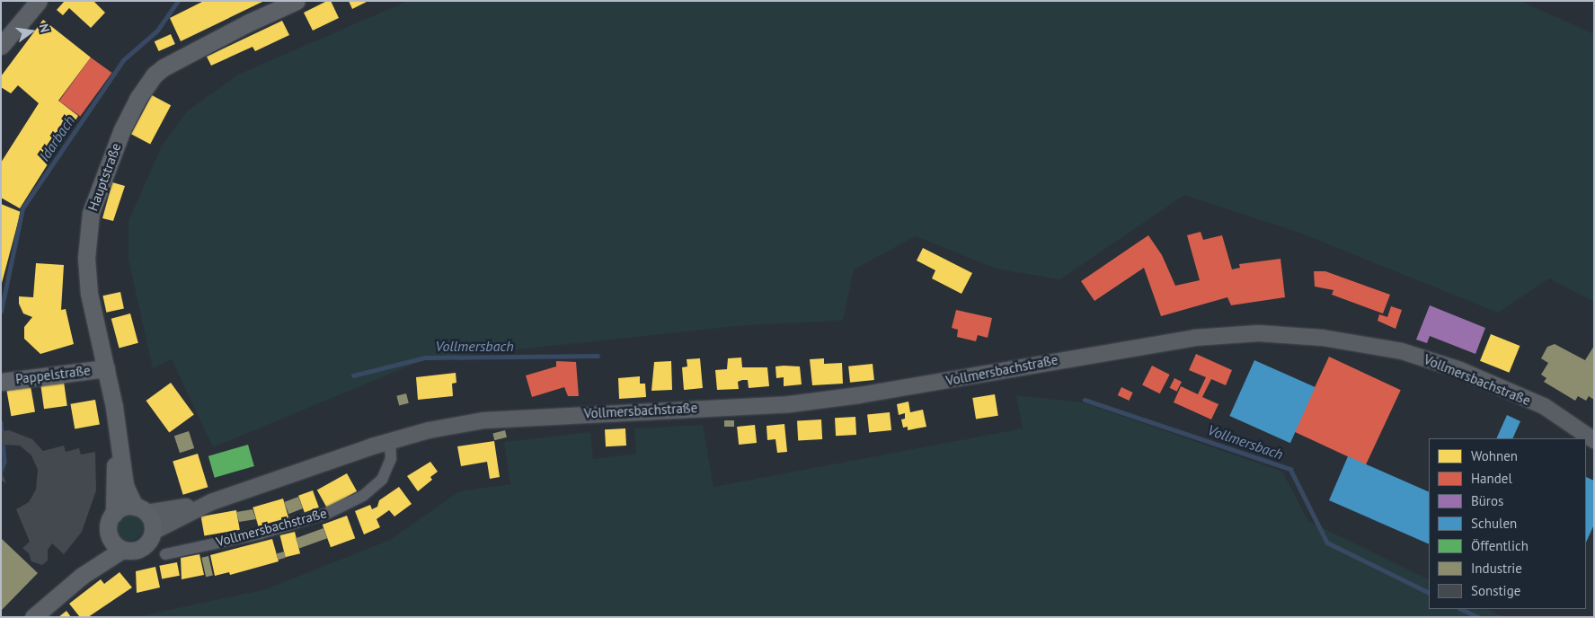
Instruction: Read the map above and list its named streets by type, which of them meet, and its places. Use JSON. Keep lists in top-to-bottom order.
{
  "streets": {
    "main road": ["Hauptstraße", "Vollmersbachstraße", "Pappelstraße"]
  },
  "crossings": [
    ["Hauptstraße", "Vollmersbachstraße"],
    ["Hauptstraße", "Pappelstraße"]
  ],
  "water": ["Idarbach", "Vollmersbach"],
  "legend": [
    "Wohnen",
    "Handel",
    "Büros",
    "Schulen",
    "Öffentlich",
    "Industrie",
    "Sonstige"
  ],
  "north": "right"
}
